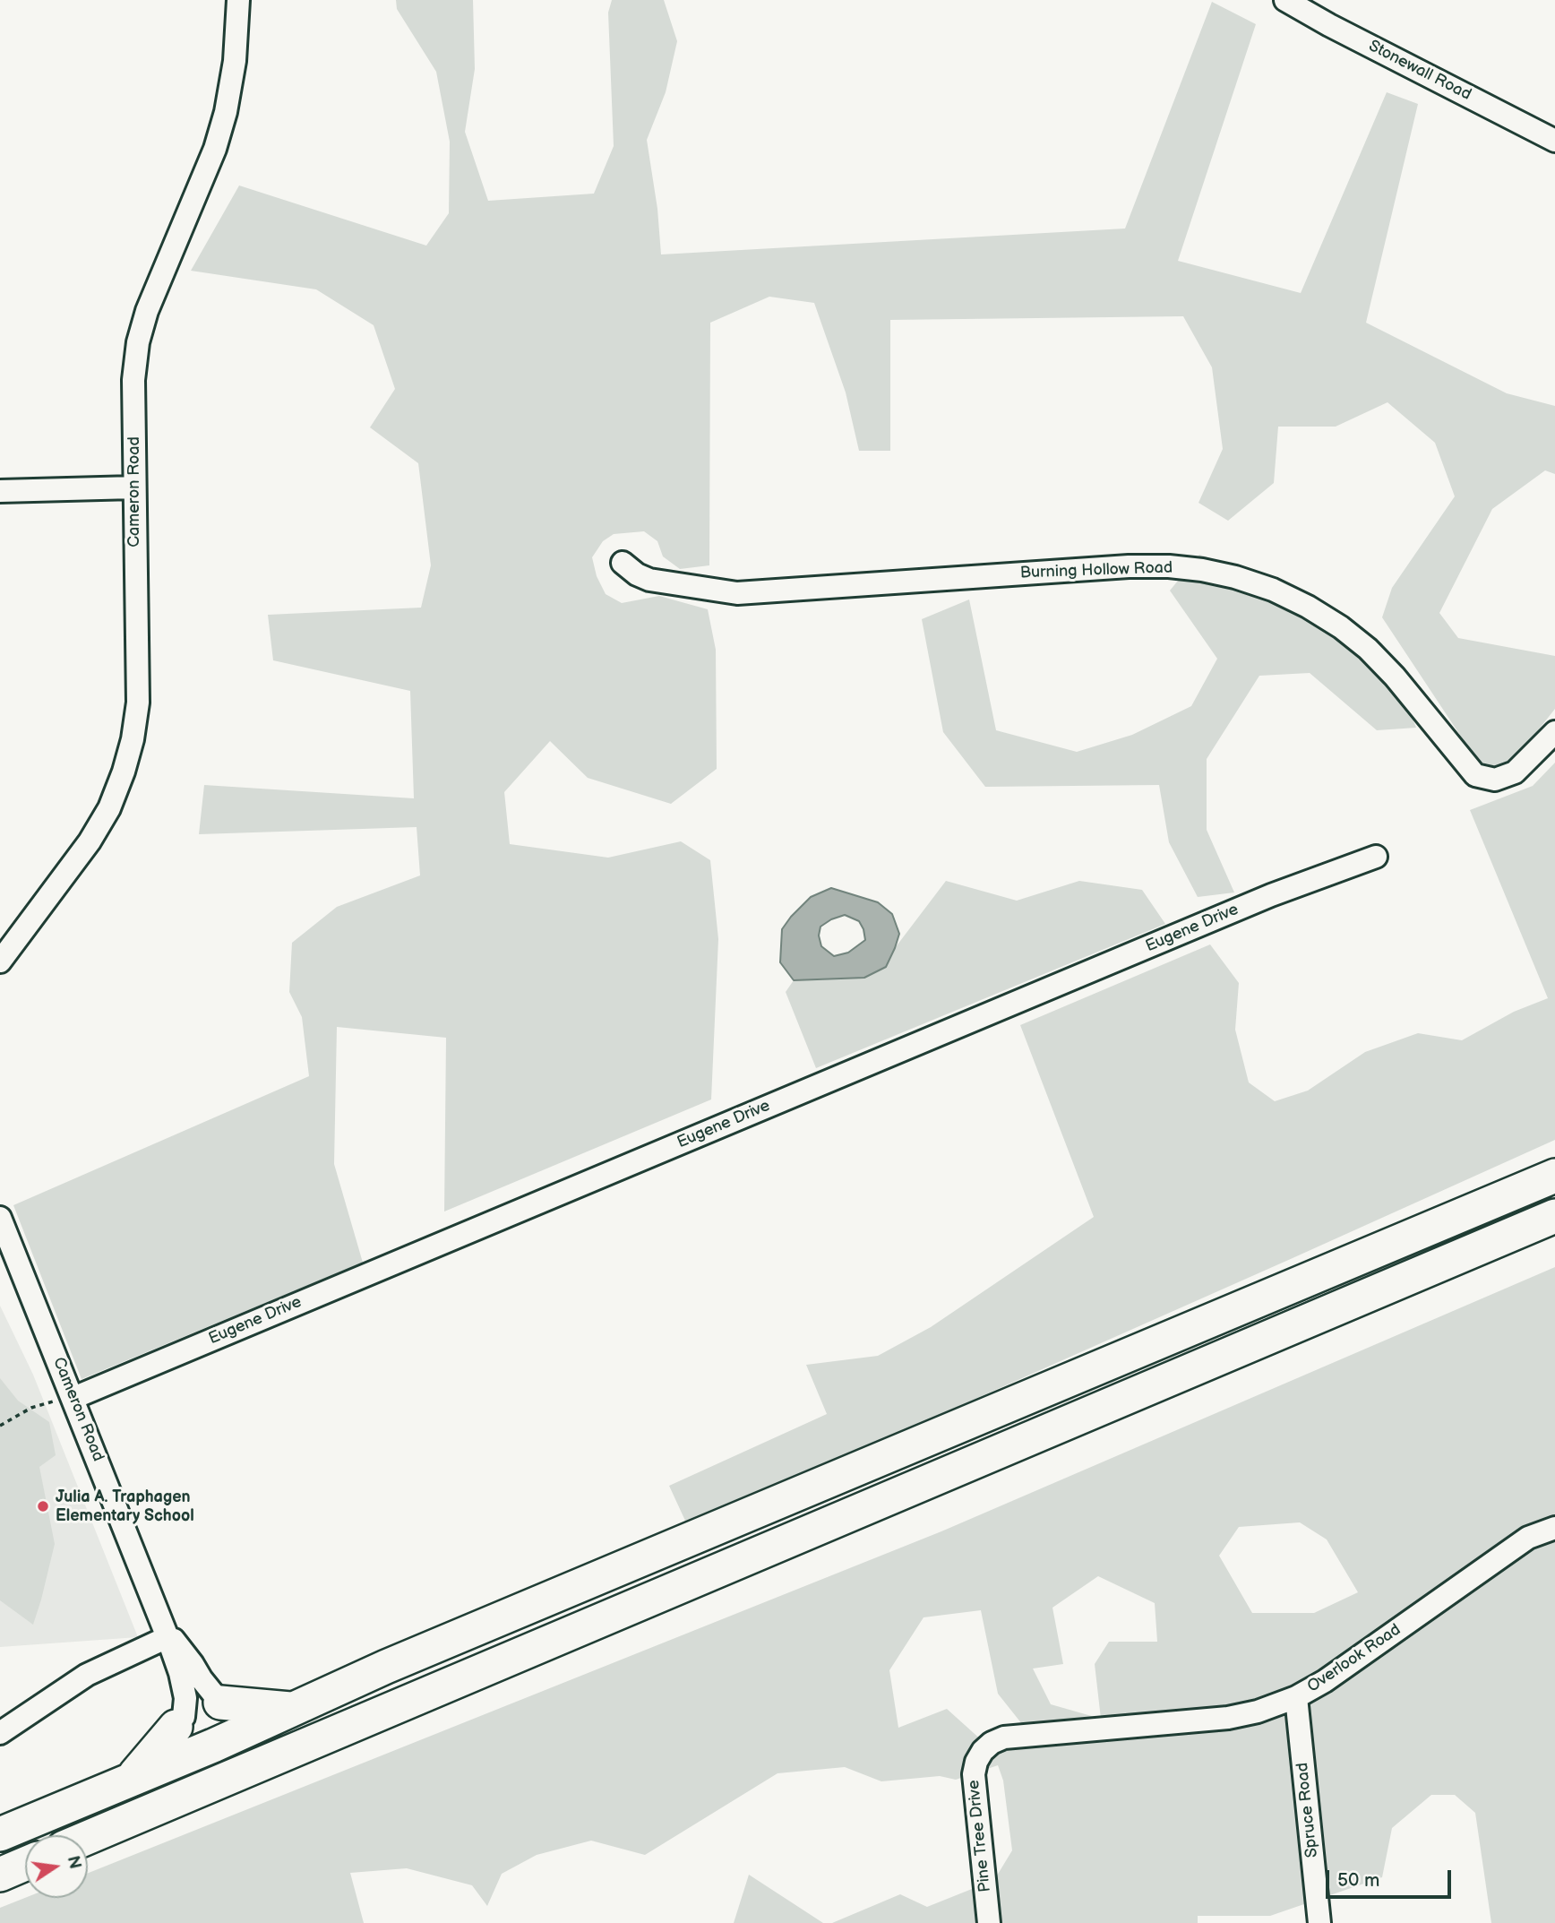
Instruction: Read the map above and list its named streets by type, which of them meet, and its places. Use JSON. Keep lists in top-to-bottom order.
{
  "streets": {
    "street": [
      "Stonewall Road",
      "Cameron Road",
      "Burning Hollow Road",
      "Eugene Drive",
      "Overlook Road",
      "Spruce Road",
      "Pine Tree Drive"
    ]
  },
  "crossings": [
    ["Cameron Road", "Eugene Drive"],
    ["Overlook Road", "Spruce Road"],
    ["Overlook Road", "Pine Tree Drive"]
  ],
  "places": ["Julia A. Traphagen Elementary School"],
  "scale_bar": "50 m",
  "north": "right"
}
